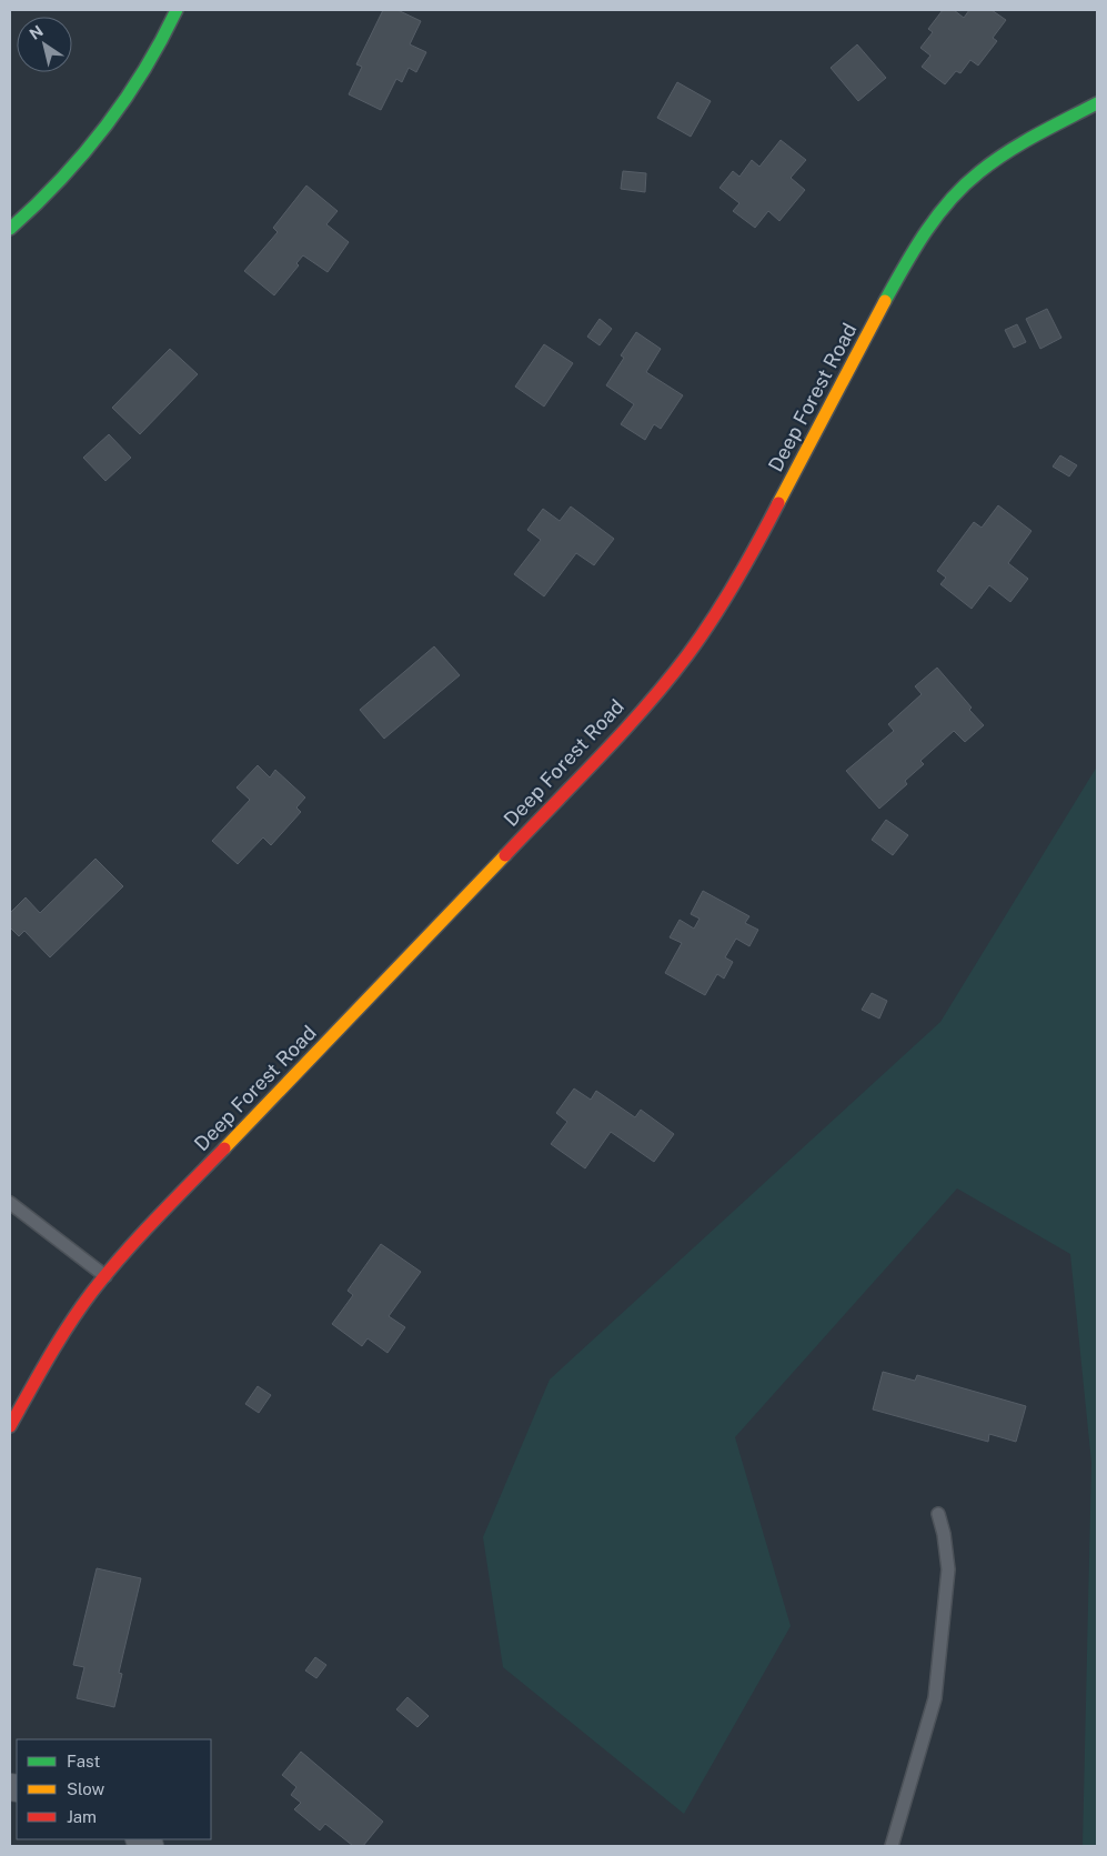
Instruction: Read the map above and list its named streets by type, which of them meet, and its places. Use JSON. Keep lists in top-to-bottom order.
{
  "streets": {
    "street": ["Deep Forest Road"]
  },
  "legend": ["Fast", "Slow", "Jam"],
  "north": "top left"
}
